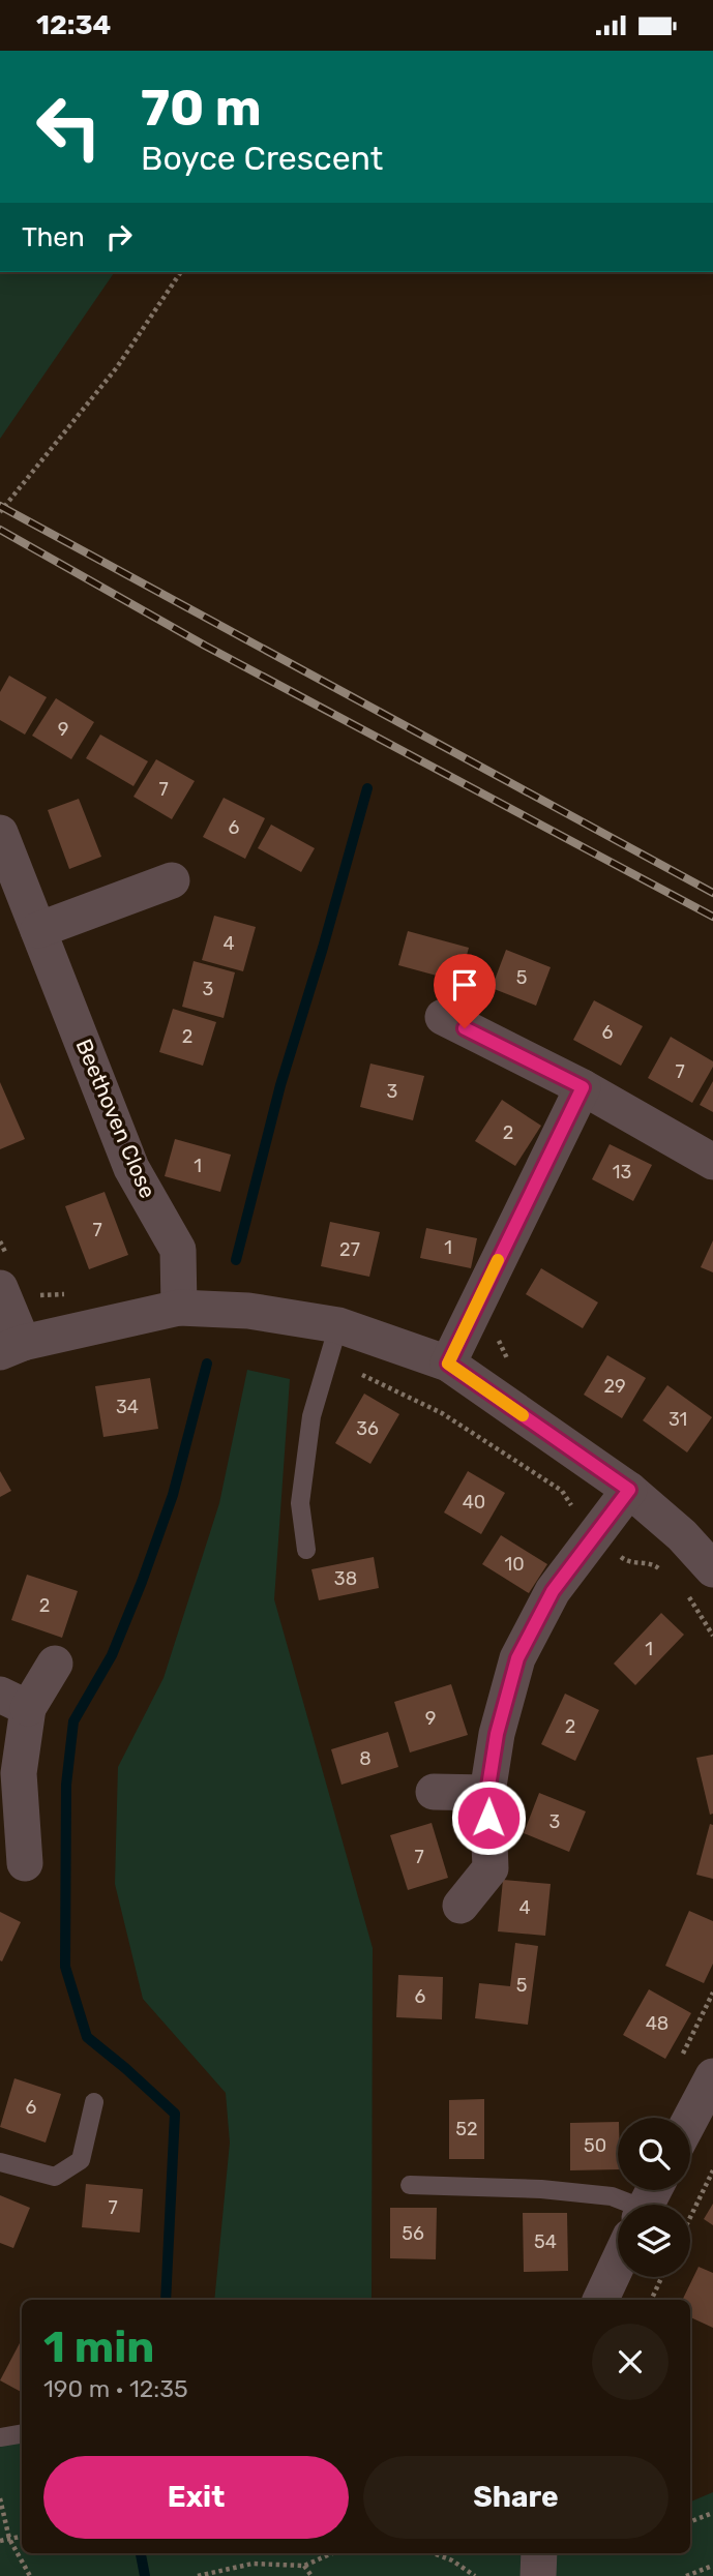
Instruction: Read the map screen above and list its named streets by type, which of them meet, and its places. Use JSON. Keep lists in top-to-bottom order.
{
  "streets": {
    "street": ["Beethoven Close"]
  },
  "house_numbers": [
    "9",
    "7",
    "6",
    "4",
    "5",
    "3",
    "6",
    "2",
    "7",
    "3",
    "2",
    "1",
    "13",
    "7",
    "1",
    "27",
    "29",
    "34",
    "31",
    "36",
    "40",
    "10",
    "38",
    "2",
    "1",
    "9",
    "2",
    "8",
    "3",
    "7",
    "4",
    "5",
    "6",
    "48",
    "6",
    "52",
    "50",
    "7",
    "56",
    "54"
  ],
  "page": {
    "status": "12:34",
    "turn": ["70 m", "Boyce Crescent"],
    "then": "Then",
    "heading": ["1 min", "190 m · 12:35"],
    "buttons": ["Exit", "Share"]
  }
}
